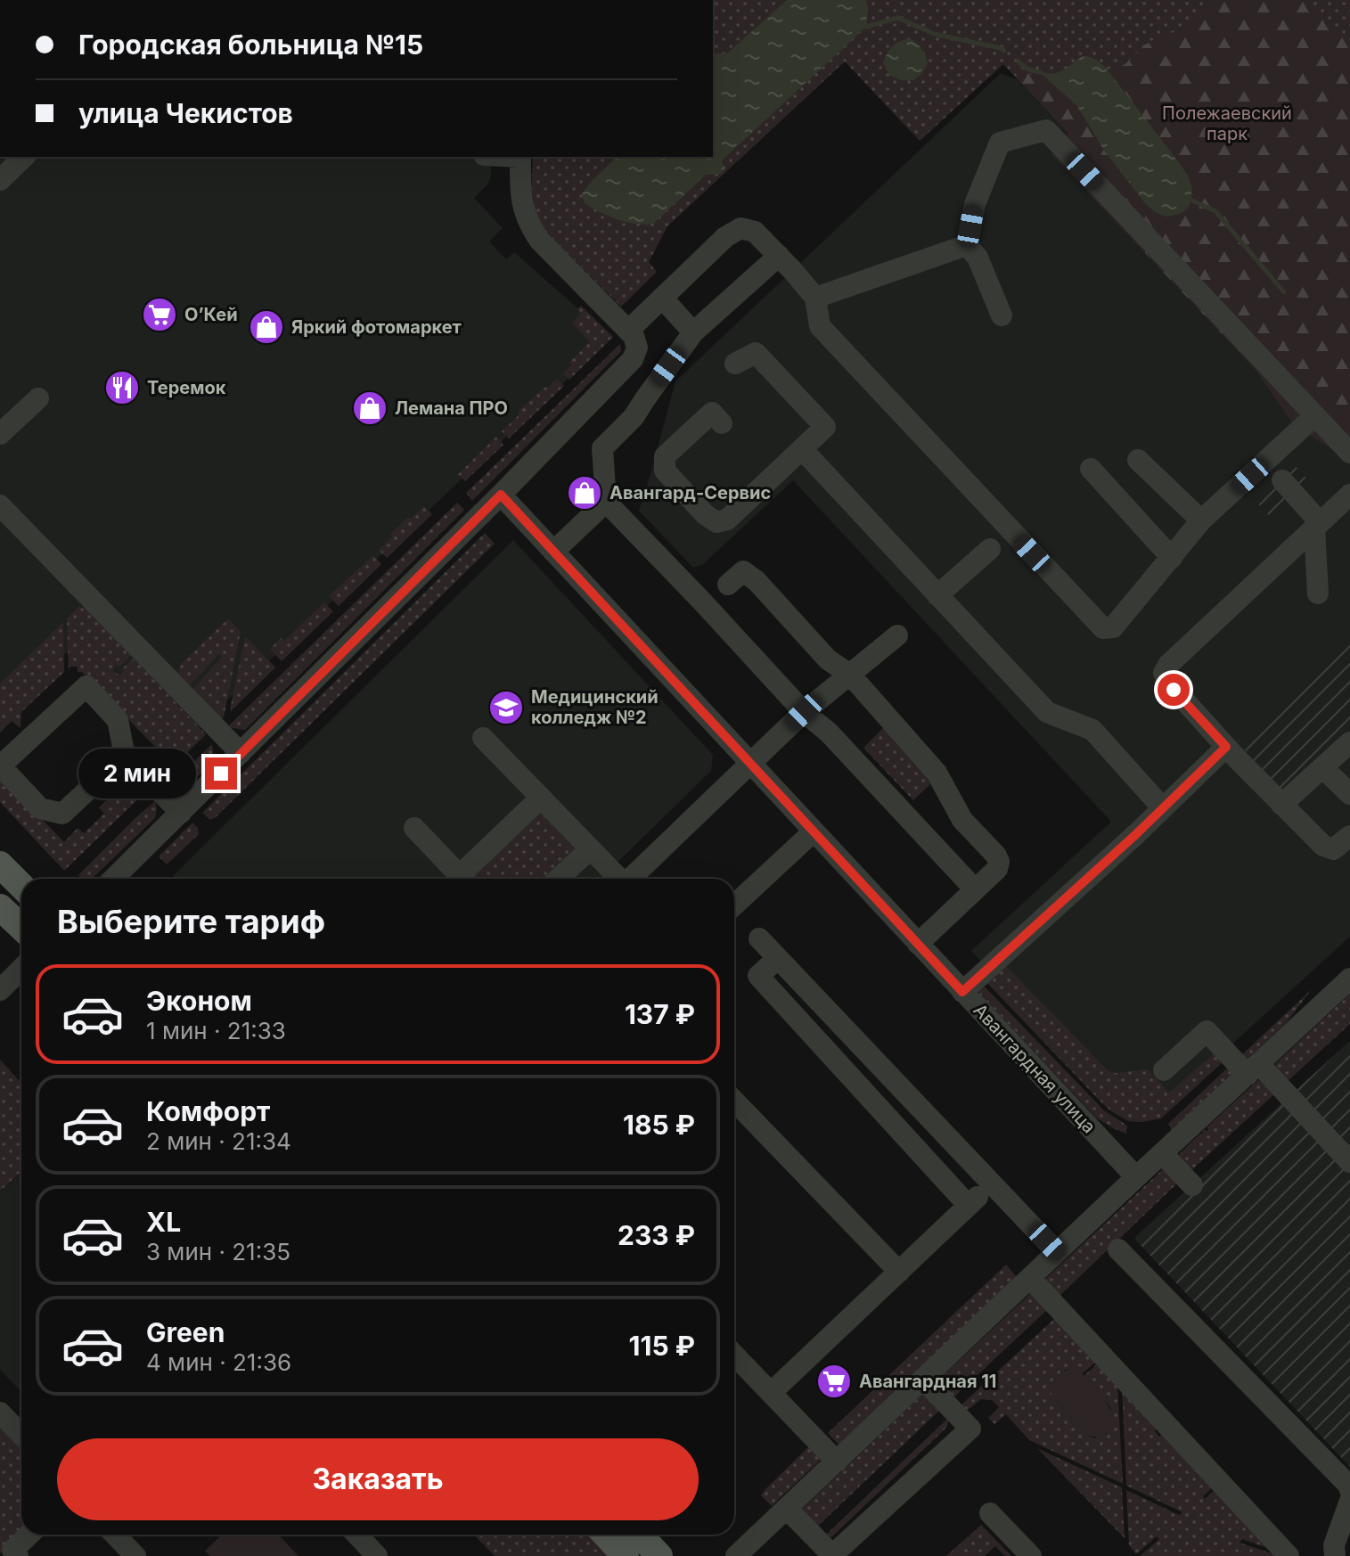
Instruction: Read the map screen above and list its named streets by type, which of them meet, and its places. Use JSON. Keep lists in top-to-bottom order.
{
  "streets": {
    "street": ["Авангардная улица"]
  },
  "parks": ["Полежаевский парк"],
  "places": {
    "supermarket": ["О’Кей", "Авангардная 11"],
    "shop": ["Яркий фотомаркет", "Лемана ПРО", "Авангард-Сервис"],
    "restaurant": ["Теремок"],
    "school or university": ["Медицинский колледж №2"]
  },
  "page": {
    "banner": ["Городская больница №15", "улица Чекистов"],
    "bubble": "2 мин",
    "heading": "Выберите тариф",
    "list": [
      {
        "name": "Эконом",
        "note": "1 мин · 21:33",
        "value": "137 ₽"
      },
      {
        "name": "Комфорт",
        "note": "2 мин · 21:34",
        "value": "185 ₽"
      },
      {
        "name": "XL",
        "note": "3 мин · 21:35",
        "value": "233 ₽"
      },
      {
        "name": "Green",
        "note": "4 мин · 21:36",
        "value": "115 ₽"
      }
    ],
    "buttons": "Заказать"
  }
}
